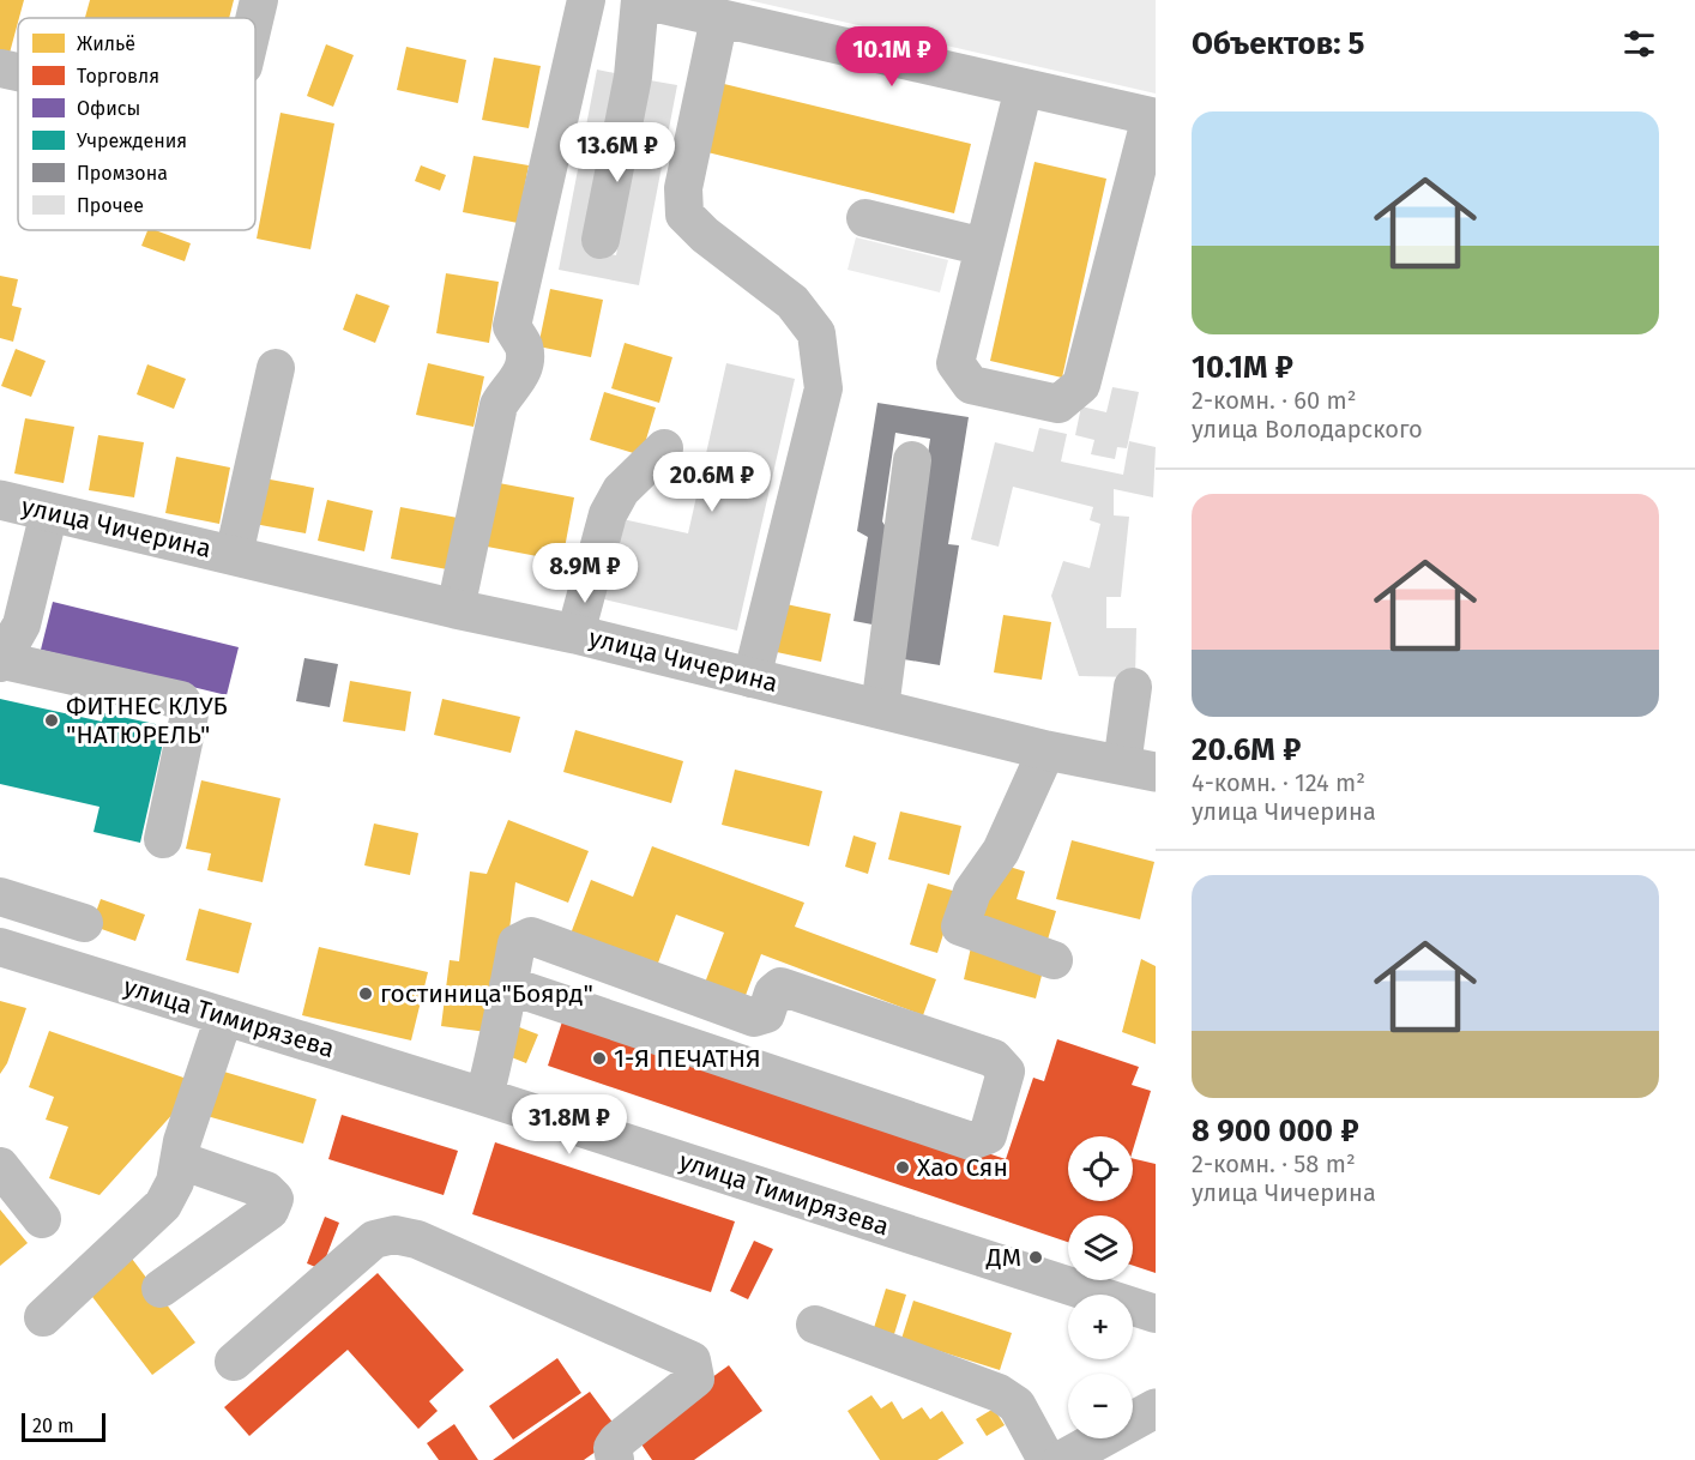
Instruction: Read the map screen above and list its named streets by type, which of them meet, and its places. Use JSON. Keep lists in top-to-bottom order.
{
  "streets": {
    "main road": ["улица Чичерина"],
    "street": ["улица Тимирязева"]
  },
  "places": [
    "ФИТНЕС КЛУБ \"НАТЮРЕЛЬ\"",
    "гостиница\"Боярд\"",
    "1-Я ПЕЧАТНЯ",
    "Хао Сян",
    "ДМ"
  ],
  "legend": [
    "Жильё",
    "Торговля",
    "Офисы",
    "Учреждения",
    "Промзона",
    "Прочее"
  ],
  "scale_bar": "20 m",
  "page": {
    "heading": "Объектов: 5",
    "price": [
      "10.1M ₽",
      "13.6M ₽",
      "20.6M ₽",
      "8.9M ₽",
      "31.8M ₽"
    ],
    "list": [
      {
        "name": "10.1M ₽",
        "note": "2-комн. · 60 m² · улица Володарского"
      },
      {
        "name": "20.6M ₽",
        "note": "4-комн. · 124 m² · улица Чичерина"
      },
      {
        "name": "8 900 000 ₽",
        "note": "2-комн. · 58 m² · улица Чичерина"
      }
    ],
    "map_buttons": ["+", "−"],
    "scale": "20 m"
  }
}
